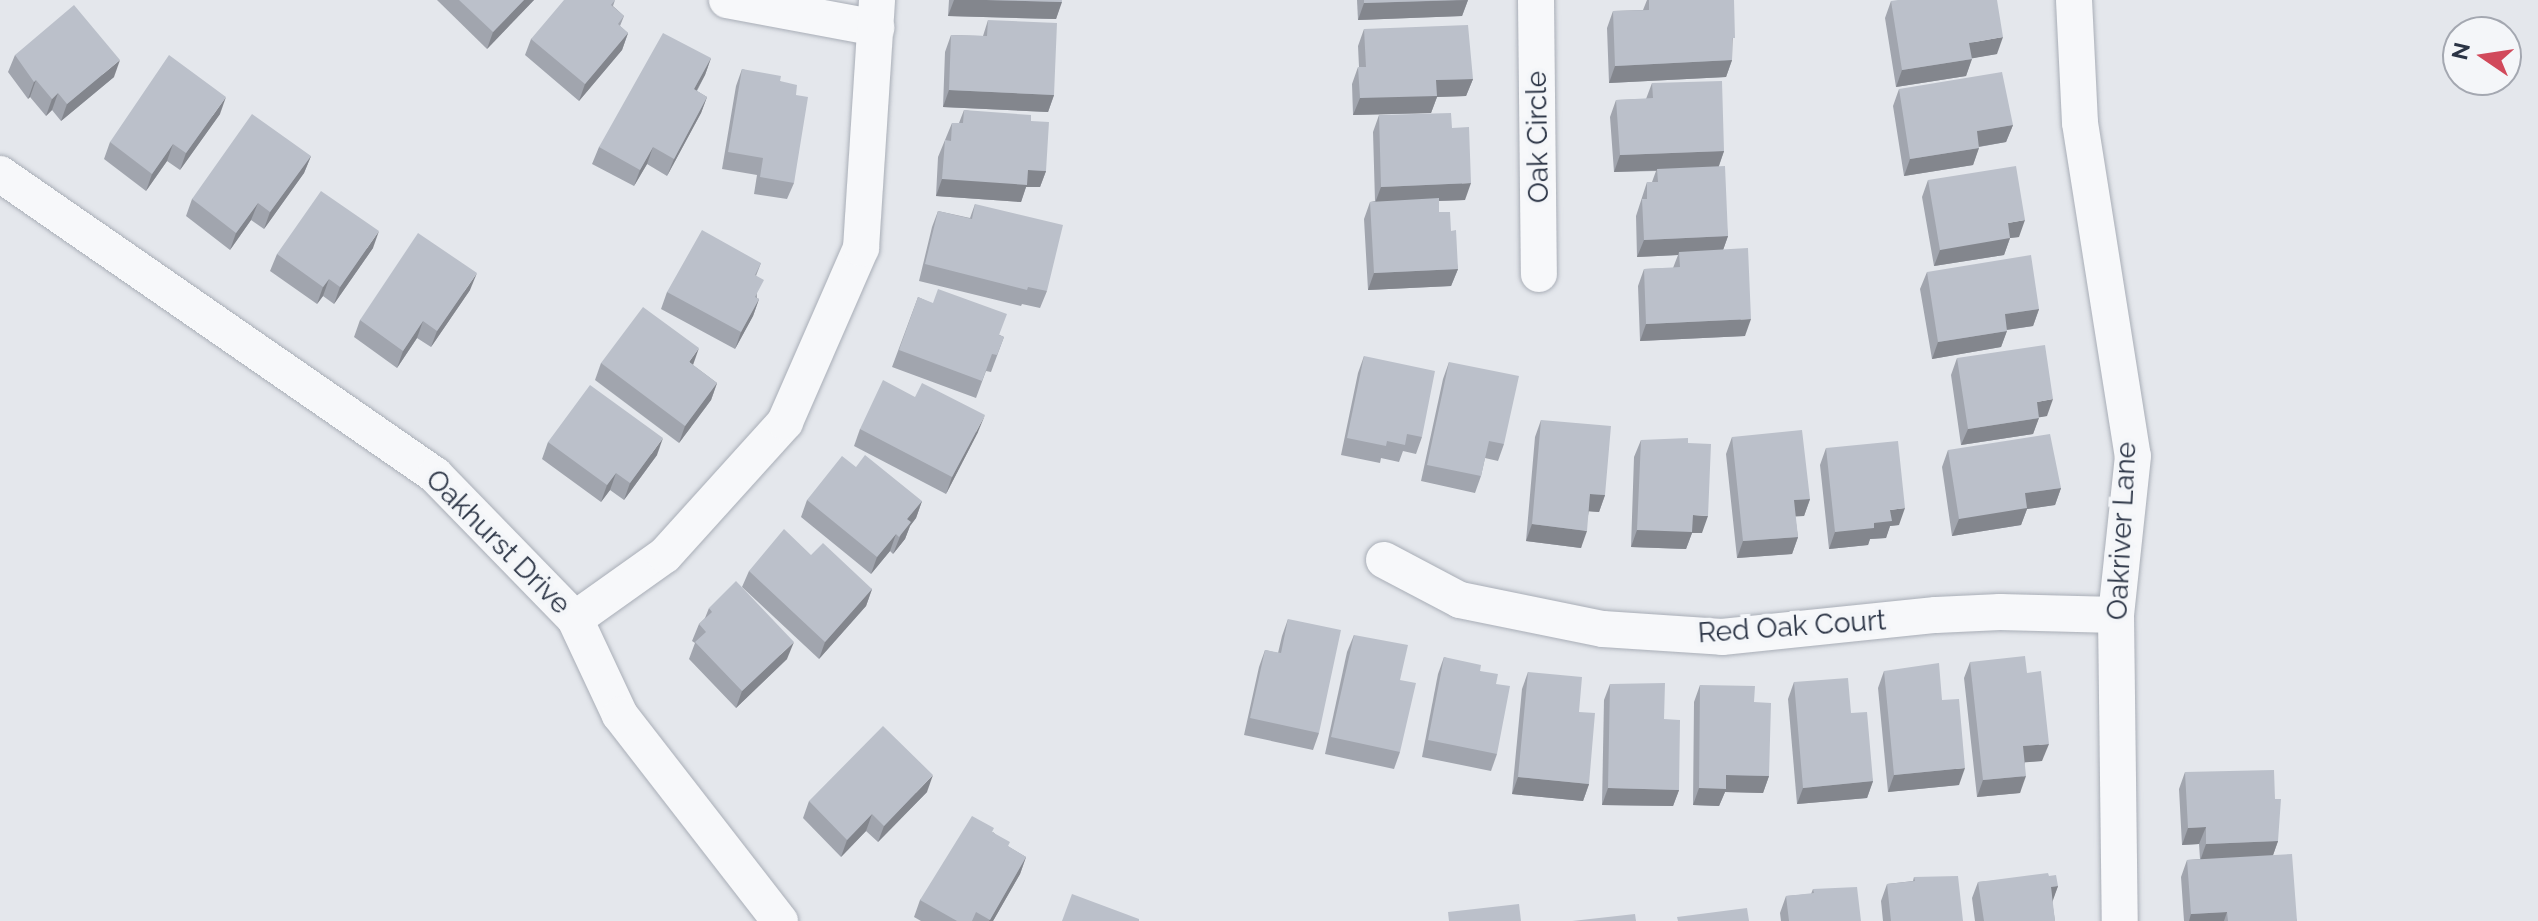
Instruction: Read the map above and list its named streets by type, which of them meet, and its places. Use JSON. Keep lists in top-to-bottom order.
{
  "streets": {
    "street": [
      "Oak Circle",
      "Oakriver Lane",
      "Oakhurst Drive",
      "Red Oak Court"
    ]
  },
  "crossings": [
    ["Oakriver Lane", "Red Oak Court"]
  ],
  "north": "left"
}
